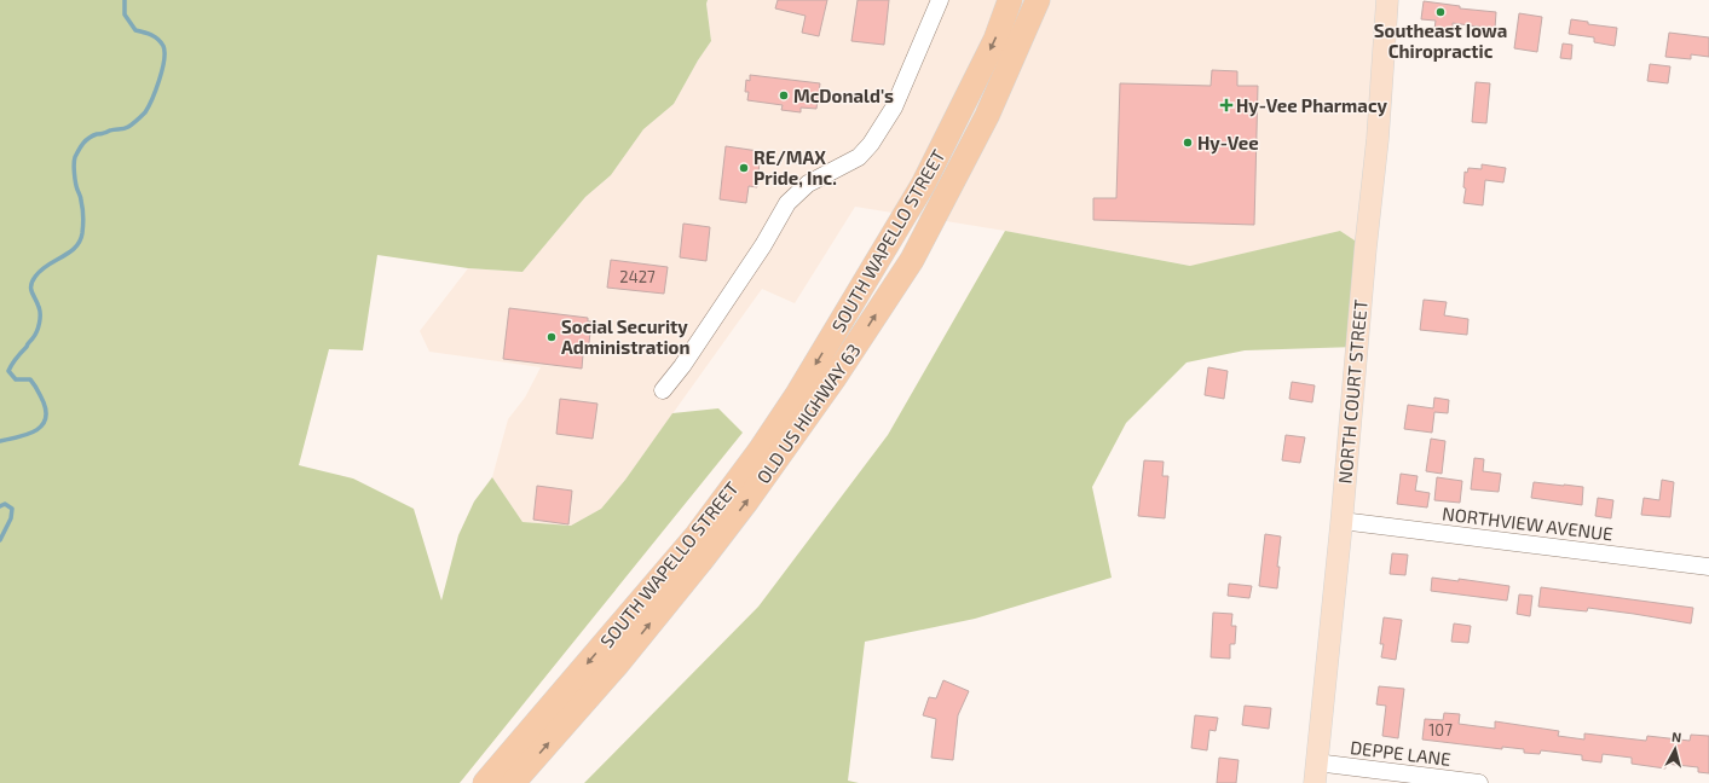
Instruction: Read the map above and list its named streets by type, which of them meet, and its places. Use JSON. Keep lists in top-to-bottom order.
{
  "streets": {
    "highway": ["SOUTH WAPELLO STREET", "OLD US HIGHWAY 63"],
    "main road": ["NORTH COURT STREET"],
    "street": ["NORTHVIEW AVENUE", "DEPPE LANE"]
  },
  "crossings": [
    ["NORTH COURT STREET", "NORTHVIEW AVENUE"],
    ["NORTH COURT STREET", "DEPPE LANE"]
  ],
  "one_way": ["SOUTH WAPELLO STREET", "OLD US HIGHWAY 63"],
  "places": {
    "other": [
      "Southeast Iowa Chiropractic",
      "McDonald's",
      "Hy-Vee",
      "RE/MAX Pride, Inc.",
      "Social Security Administration"
    ],
    "health": ["Hy-Vee Pharmacy"]
  },
  "house_numbers": ["2427", "107"],
  "north": "top"
}
